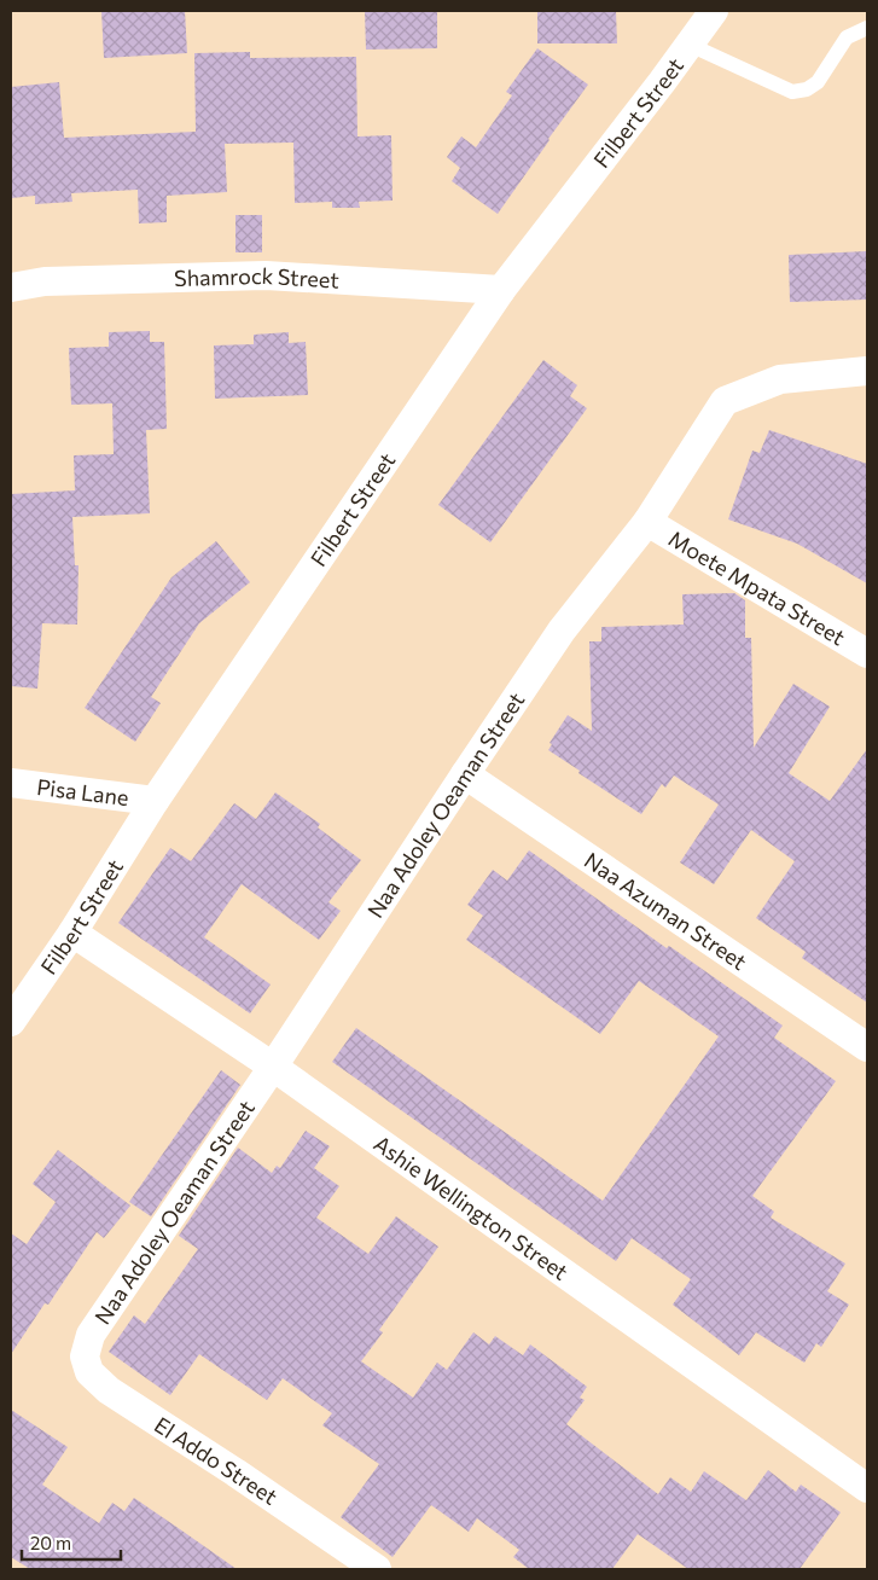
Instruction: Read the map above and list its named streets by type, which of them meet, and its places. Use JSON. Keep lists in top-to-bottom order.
{
  "streets": {
    "street": [
      "Filbert Street",
      "Shamrock Street",
      "Moete Mpata Street",
      "Pisa Lane",
      "Naa Adoley Oeaman Street",
      "Naa Azuman Street",
      "Ashie Wellington Street",
      "El Addo Street"
    ]
  },
  "crossings": [
    ["Filbert Street", "Shamrock Street"],
    ["Filbert Street", "Pisa Lane"],
    ["Filbert Street", "Ashie Wellington Street"],
    ["Moete Mpata Street", "Naa Adoley Oeaman Street"],
    ["Naa Adoley Oeaman Street", "Naa Azuman Street"],
    ["Naa Adoley Oeaman Street", "Ashie Wellington Street"],
    ["Naa Adoley Oeaman Street", "El Addo Street"]
  ],
  "scale_bar": "20 m"
}
